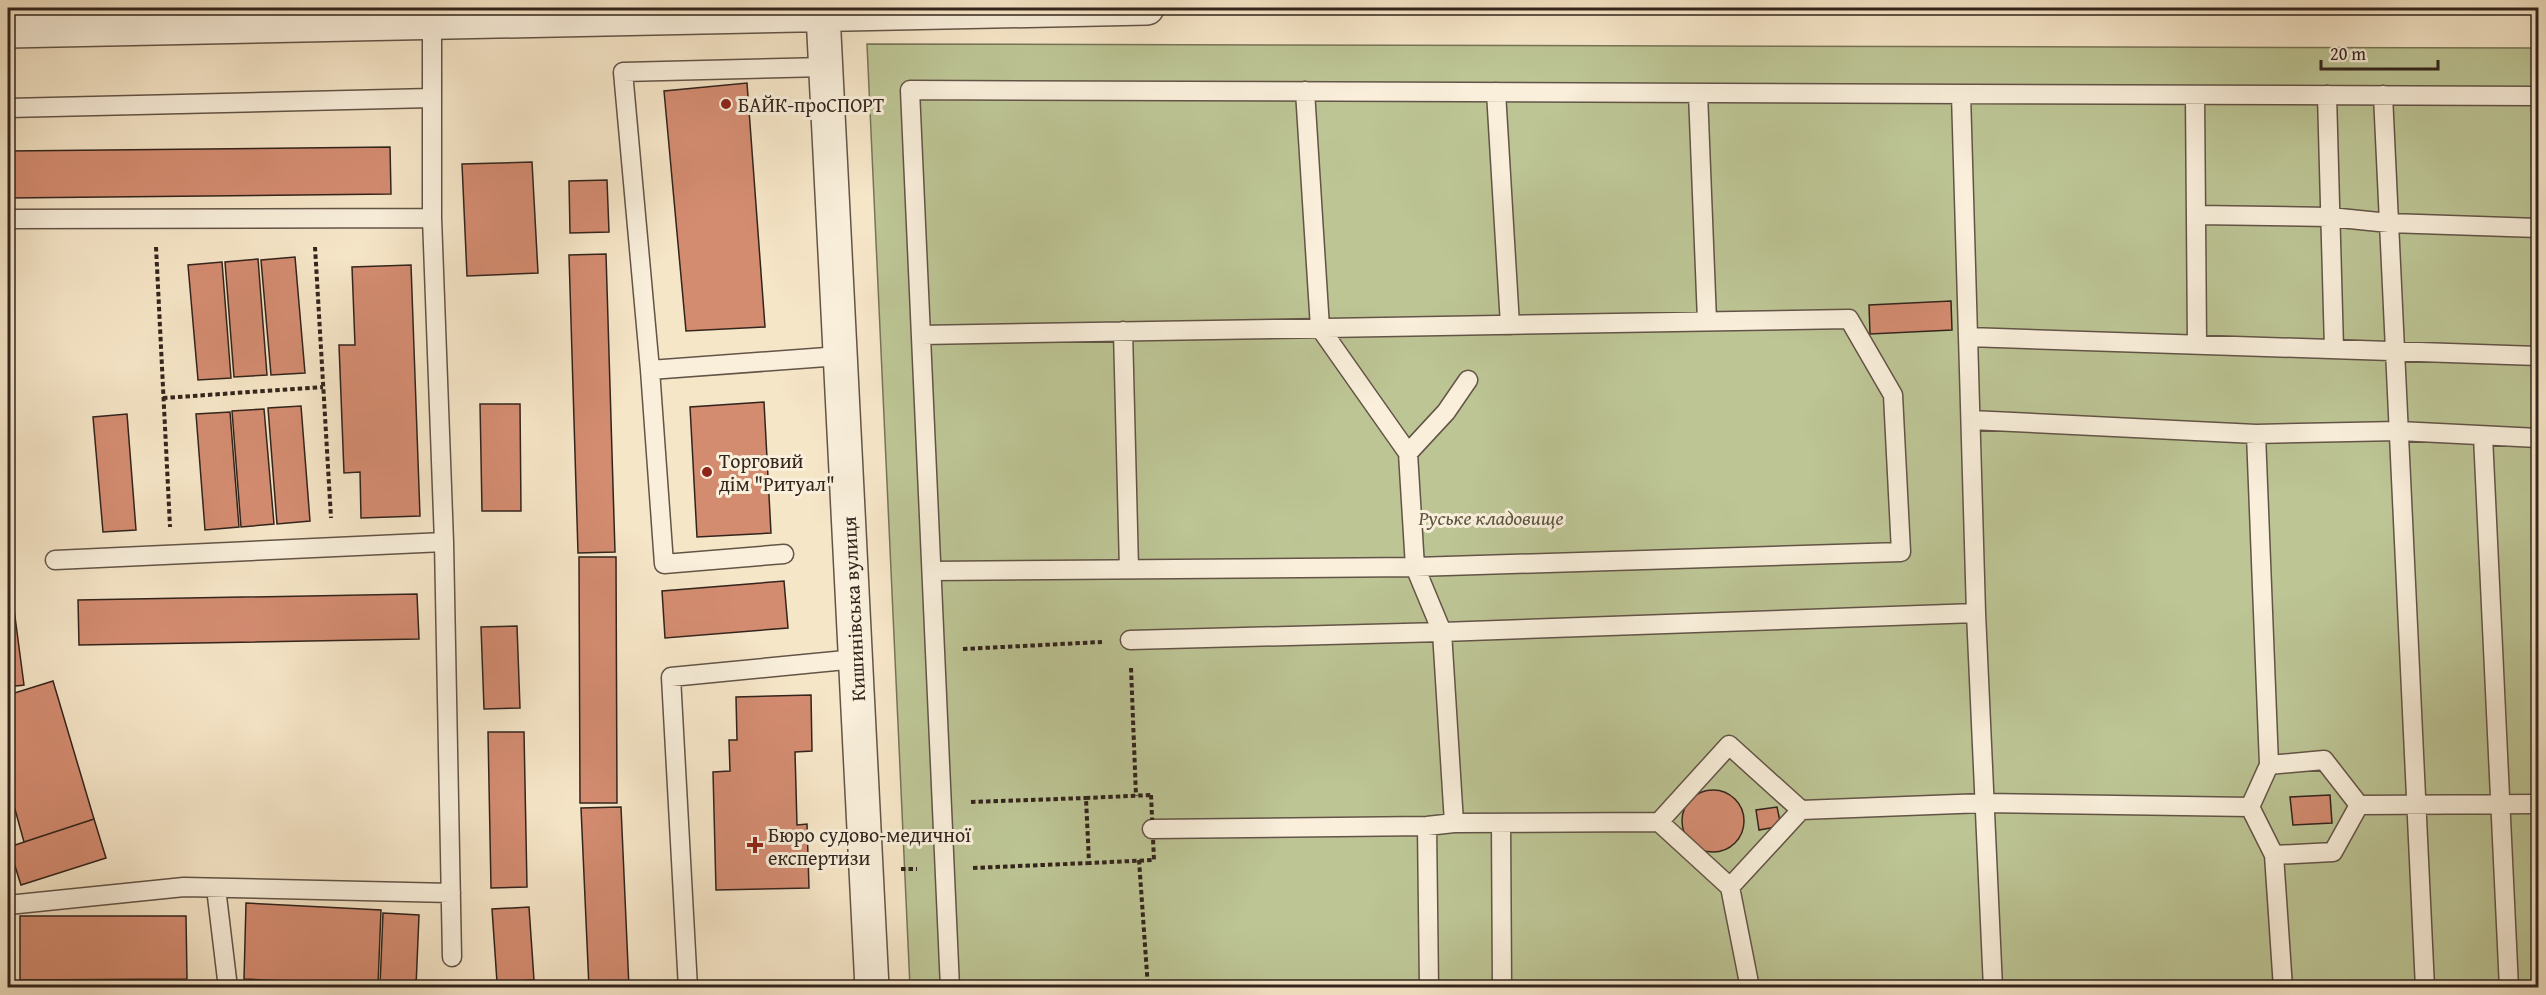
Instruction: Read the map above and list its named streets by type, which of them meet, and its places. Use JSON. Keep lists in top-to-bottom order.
{
  "streets": {
    "street": ["Кишинівська вулиця"]
  },
  "parks": ["Руське кладовище"],
  "places": {
    "other": ["БАЙК-проСПОРТ", "Торговий дім \"Ритуал\""],
    "health": ["Бюро судово-медичної експертизи"]
  },
  "scale_bar": "20 m"
}
